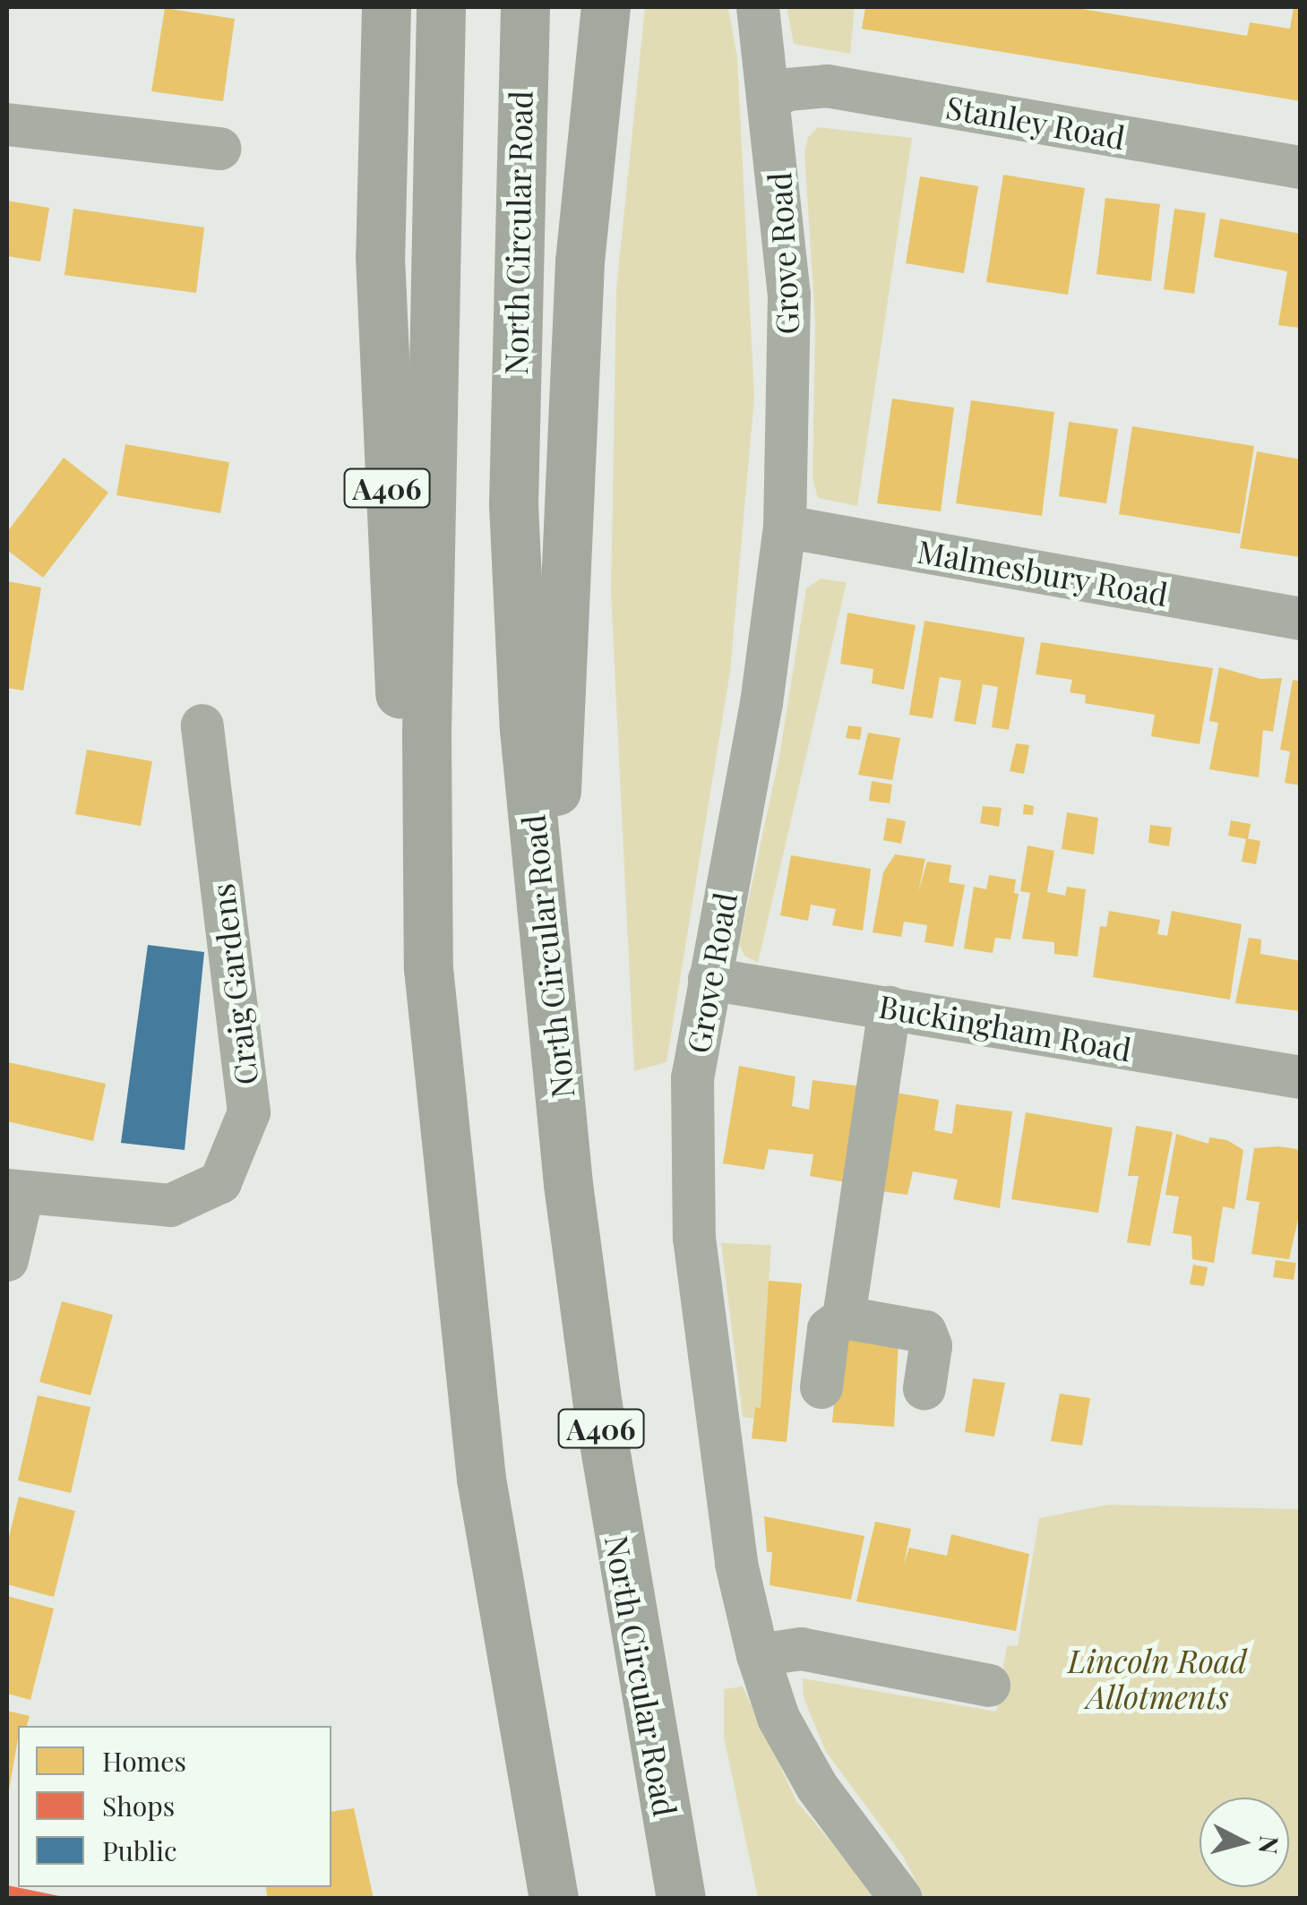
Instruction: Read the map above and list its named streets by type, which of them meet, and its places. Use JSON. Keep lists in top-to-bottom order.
{
  "streets": {
    "highway": ["North Circular Road", "A406"],
    "street": [
      "Stanley Road",
      "Grove Road",
      "Malmesbury Road",
      "Craig Gardens",
      "Buckingham Road"
    ]
  },
  "crossings": [
    ["Stanley Road", "Grove Road"],
    ["North Circular Road", "A406"],
    ["Grove Road", "Malmesbury Road"],
    ["Grove Road", "Buckingham Road"]
  ],
  "parks": ["Lincoln Road Allotments"],
  "legend": ["Homes", "Shops", "Public"],
  "north": "right"
}
